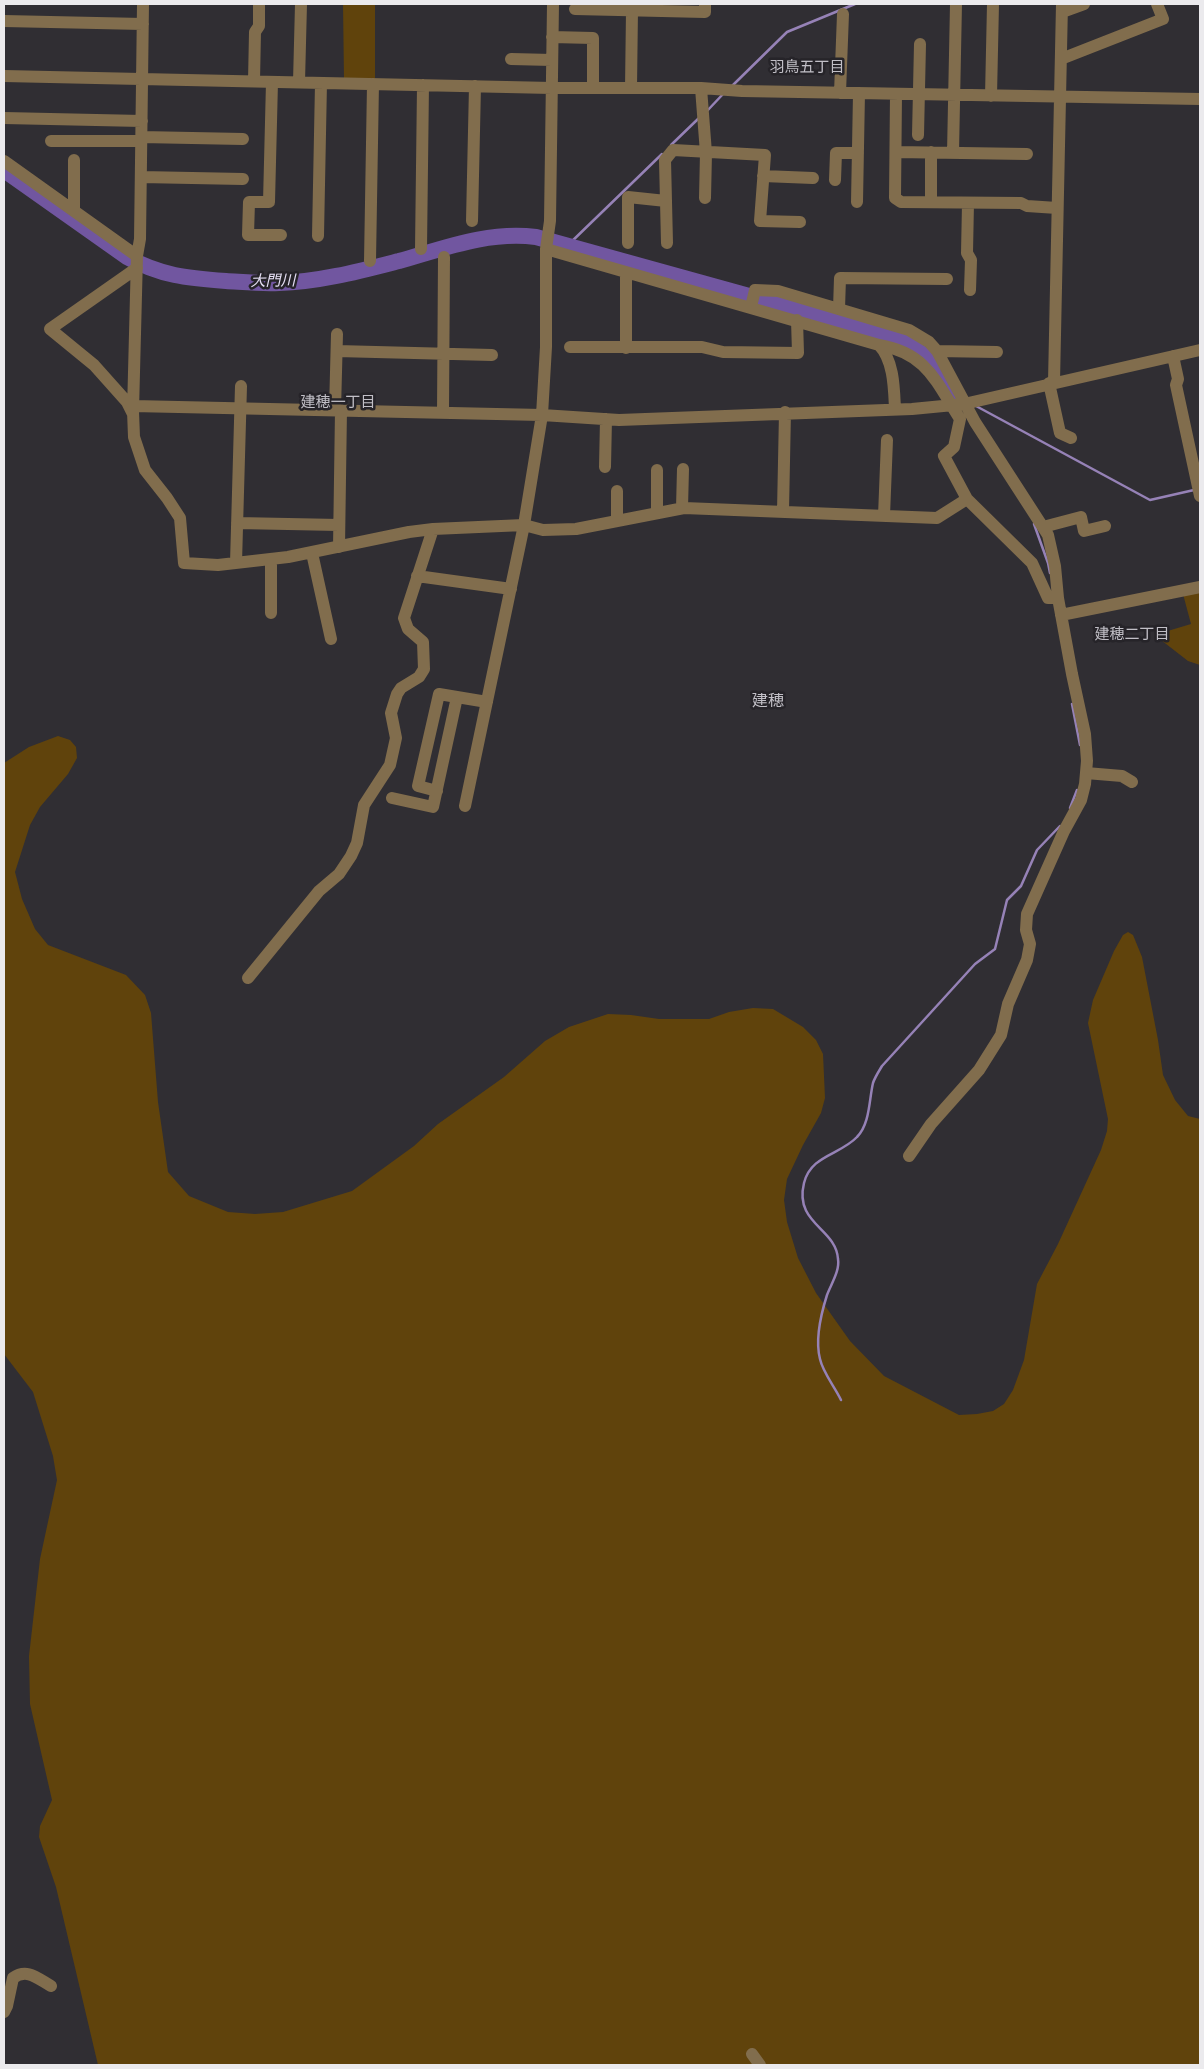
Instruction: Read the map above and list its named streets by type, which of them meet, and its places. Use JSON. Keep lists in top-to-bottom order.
{
  "districts": [
    "羽鳥五丁目",
    "建穂一丁目",
    "建穂二丁目",
    "建穂"
  ],
  "water": ["大門川"]
}
